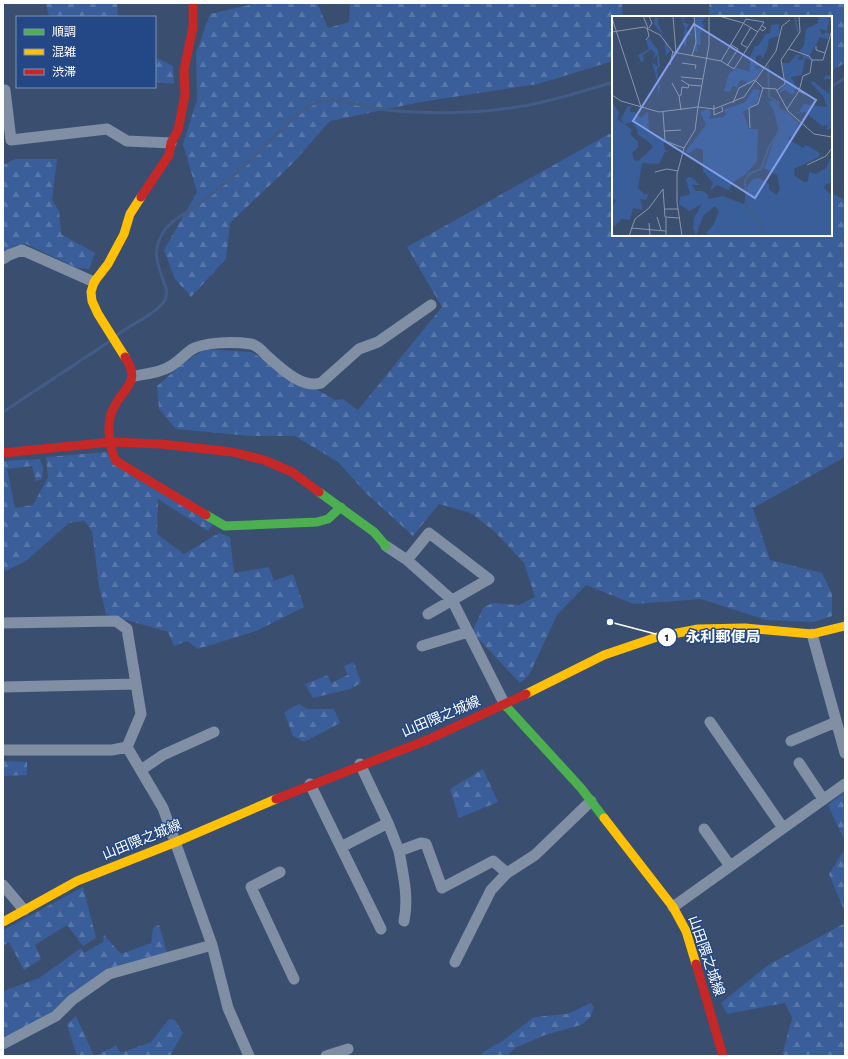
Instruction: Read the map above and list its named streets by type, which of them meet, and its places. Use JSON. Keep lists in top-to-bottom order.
{
  "streets": {
    "street": ["山田隈之城線"]
  },
  "places": ["永利郵便局"],
  "legend": ["順調", "混雑", "渋滞"]
}
